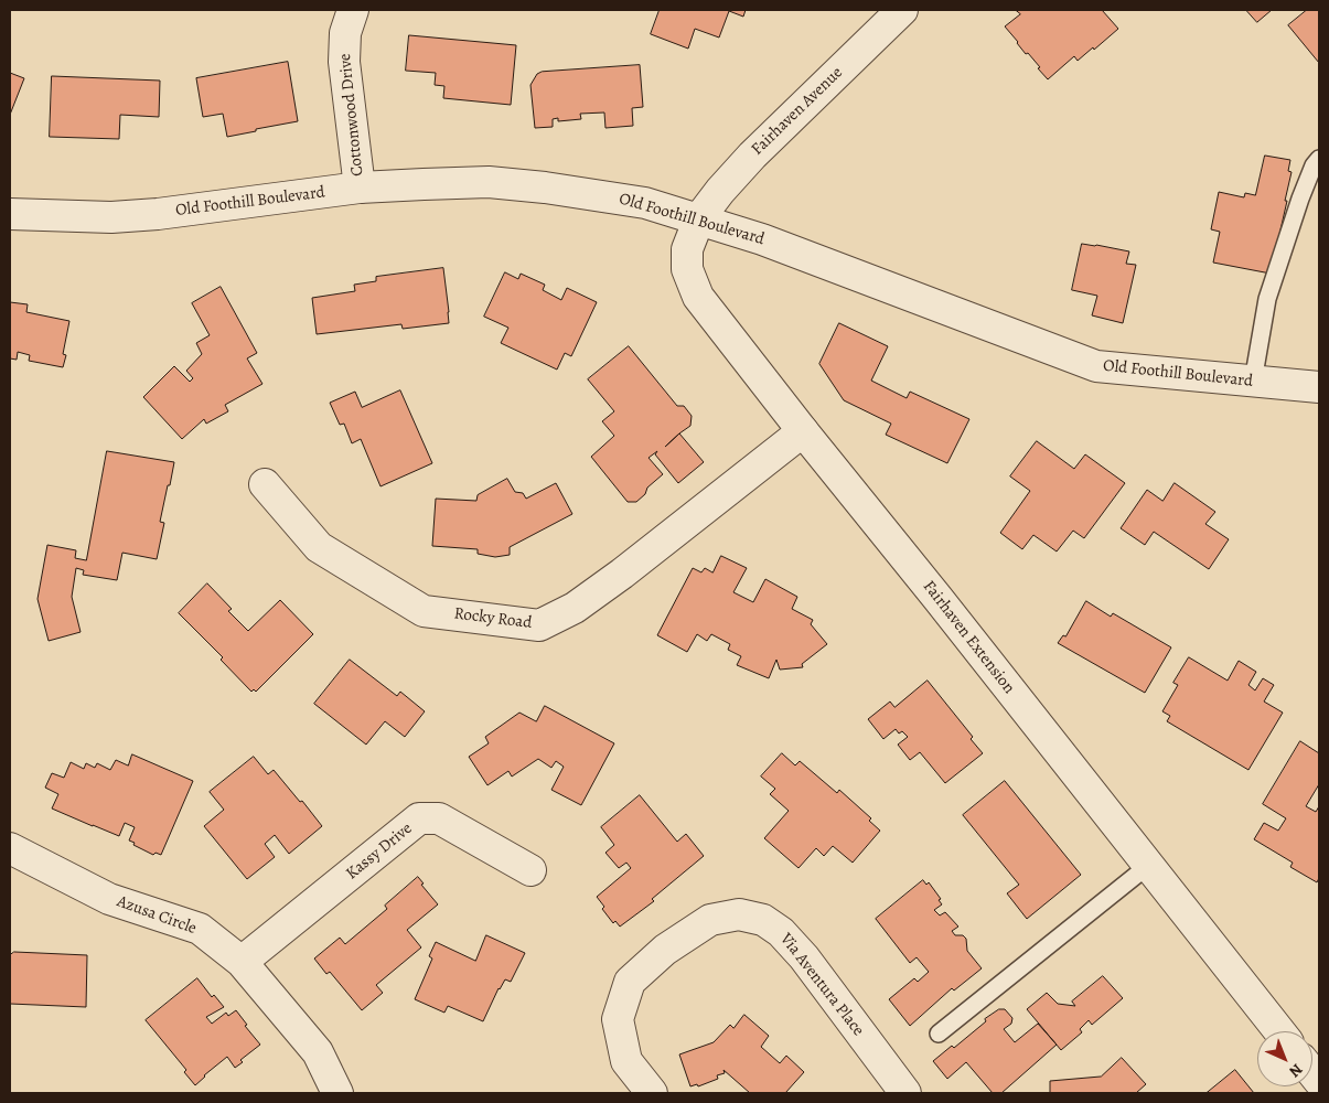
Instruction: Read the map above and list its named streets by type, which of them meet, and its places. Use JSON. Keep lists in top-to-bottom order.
{
  "streets": {
    "street": [
      "Fairhaven Avenue",
      "Cottonwood Drive",
      "Old Foothill Boulevard",
      "Rocky Road",
      "Fairhaven Extension",
      "Kassy Drive",
      "Azusa Circle",
      "Via Aventura Place"
    ]
  },
  "crossings": [
    ["Fairhaven Avenue", "Old Foothill Boulevard"],
    ["Fairhaven Avenue", "Fairhaven Extension"],
    ["Cottonwood Drive", "Old Foothill Boulevard"],
    ["Old Foothill Boulevard", "Fairhaven Extension"],
    ["Rocky Road", "Fairhaven Extension"],
    ["Kassy Drive", "Azusa Circle"]
  ],
  "north": "bottom right"
}
